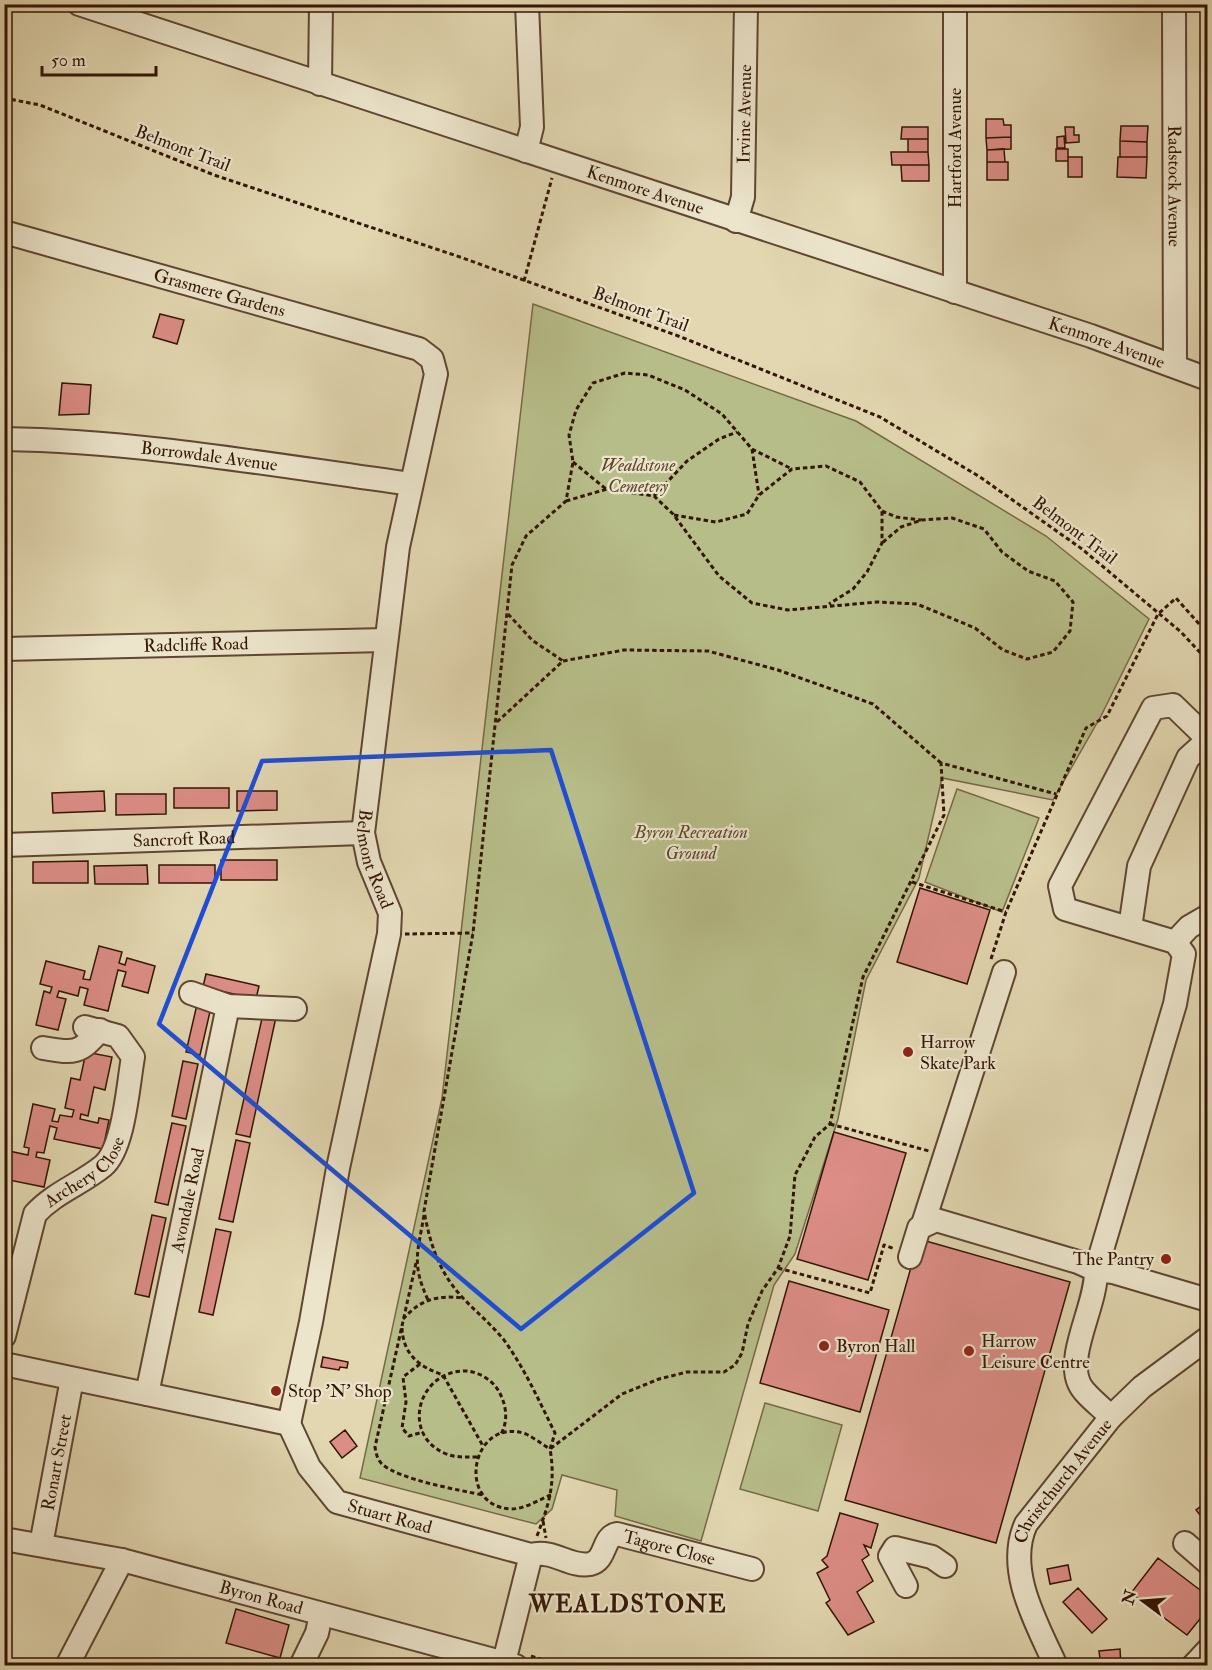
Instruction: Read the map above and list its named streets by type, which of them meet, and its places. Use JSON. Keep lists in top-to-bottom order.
{
  "streets": {
    "street": [
      "Irvine Avenue",
      "Hartford Avenue",
      "Radstock Avenue",
      "Kenmore Avenue",
      "Grasmere Gardens",
      "Borrowdale Avenue",
      "Radcliffe Road",
      "Sancroft Road",
      "Belmont Road",
      "Archery Close",
      "Avondale Road",
      "Ronart Street",
      "Christchurch Avenue",
      "Stuart Road",
      "Tagore Close",
      "Byron Road"
    ],
    "path": ["Belmont Trail"]
  },
  "crossings": [
    ["Irvine Avenue", "Kenmore Avenue"],
    ["Hartford Avenue", "Kenmore Avenue"],
    ["Radstock Avenue", "Kenmore Avenue"],
    ["Grasmere Gardens", "Belmont Road"],
    ["Borrowdale Avenue", "Belmont Road"],
    ["Radcliffe Road", "Belmont Road"],
    ["Sancroft Road", "Belmont Road"],
    ["Belmont Road", "Stuart Road"],
    ["Ronart Street", "Byron Road"],
    ["Stuart Road", "Tagore Close"]
  ],
  "districts": ["WEALDSTONE"],
  "parks": ["Wealdstone Cemetery", "Byron Recreation Ground"],
  "places": [
    "Harrow Skate Park",
    "The Pantry",
    "Byron Hall",
    "Harrow Leisure Centre",
    "Stop 'N' Shop"
  ],
  "scale_bar": "50 m",
  "north": "left"
}
